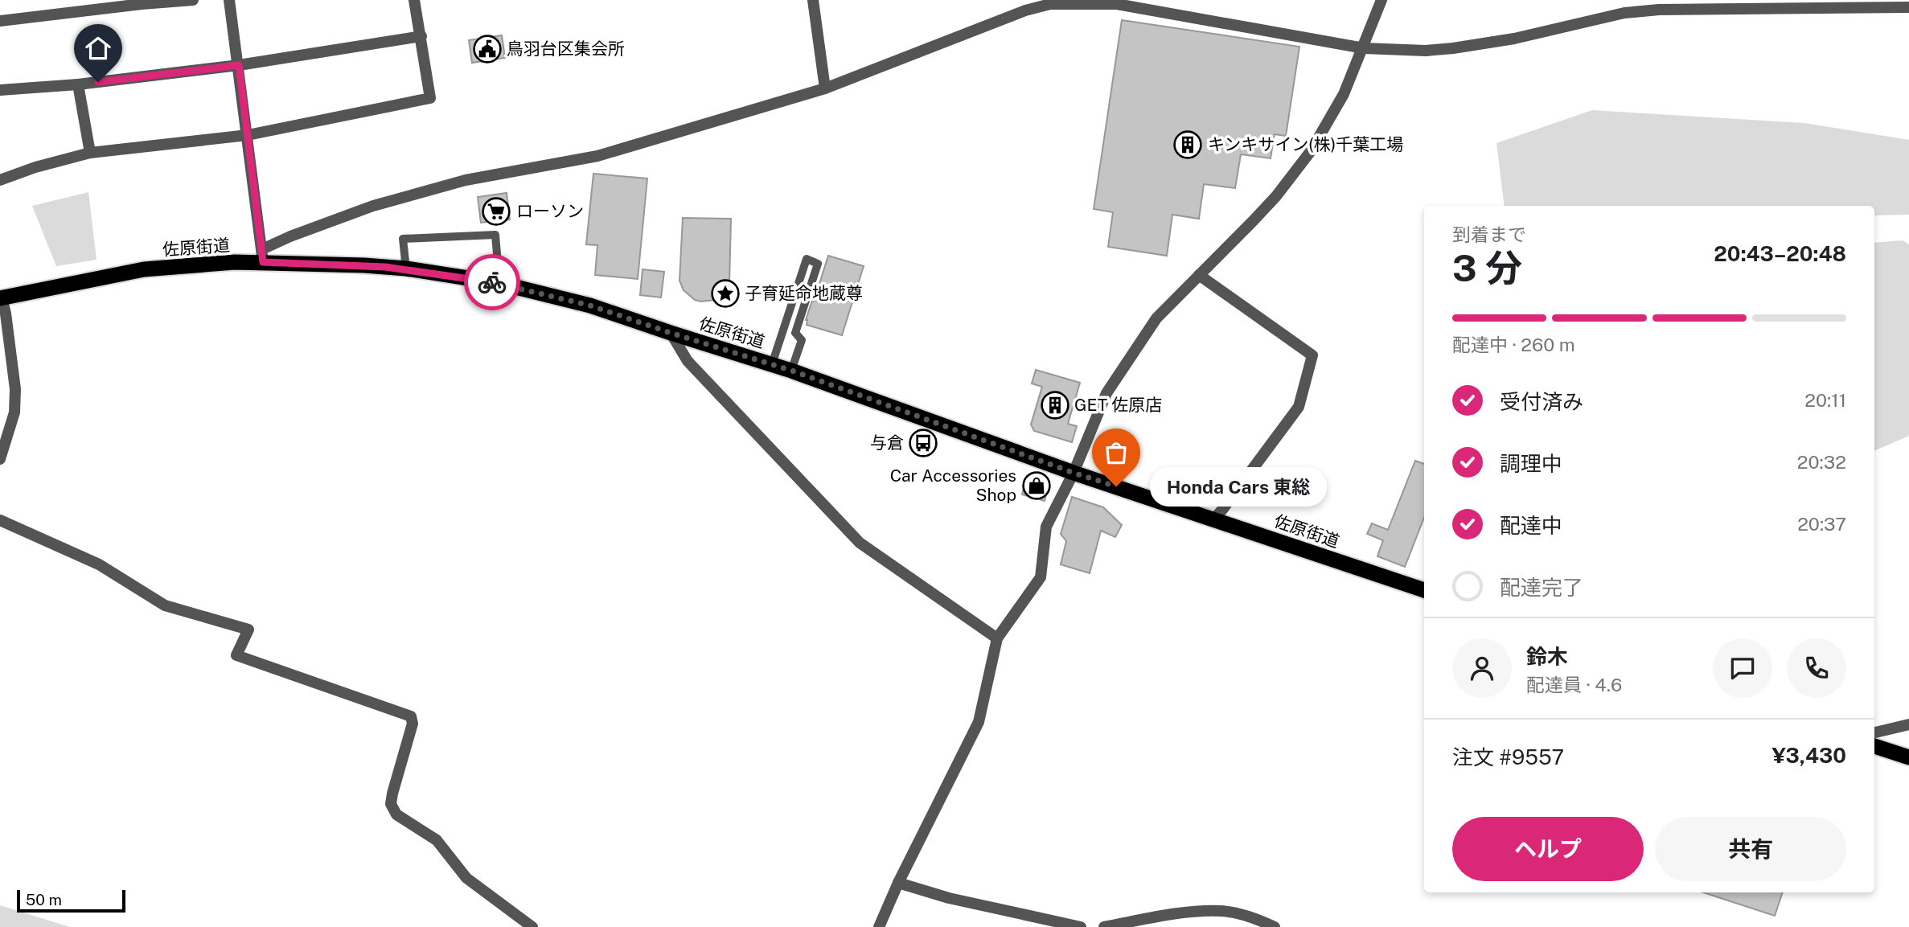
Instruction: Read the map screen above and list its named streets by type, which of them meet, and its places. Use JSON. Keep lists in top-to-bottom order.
{
  "streets": {
    "highway": ["佐原街道"]
  },
  "places": {
    "public building": ["鳥羽台区集会所"],
    "building": ["キンキサイン(株)千葉工場", "GET 佐原店"],
    "supermarket": ["ローソン"],
    "place": ["子育延命地蔵尊"],
    "bus stop": ["与倉"],
    "shop": ["Car Accessories Shop"],
    "other": ["Honda Cars 東総"]
  },
  "scale_bar": "50 m",
  "page": {
    "heading": ["3 分", "到着まで", "20:43–20:48"],
    "panel": [
      "鈴木",
      "配達員 · 4.6",
      "注文 #9557",
      "¥3,430"
    ],
    "bar": "配達中 · 260 m",
    "list": [
      ["受付済み", "20:11"],
      ["調理中", "20:32"],
      ["配達中", "20:37"],
      "配達完了"
    ],
    "bubble": "Honda Cars 東総",
    "buttons": ["ヘルプ", "共有"],
    "scale": "50 m"
  }
}
